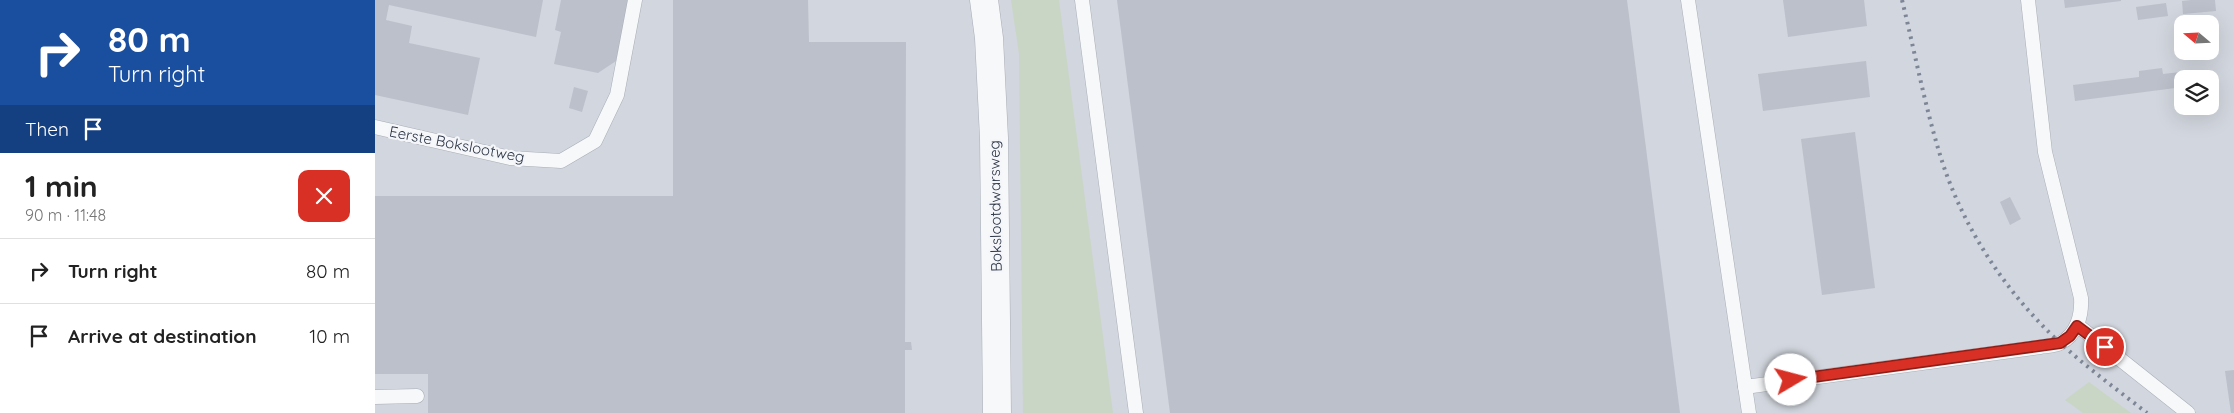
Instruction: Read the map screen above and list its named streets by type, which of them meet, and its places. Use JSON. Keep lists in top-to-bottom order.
{
  "streets": {
    "street": ["Bokslootdwarsweg"],
    "lane": ["Eerste Bokslootweg"]
  },
  "north": "left",
  "page": {
    "turn": ["80 m", "Turn right"],
    "then": "Then",
    "heading": ["1 min", "90 m · 11:48"],
    "list": [
      {
        "name": "Turn right",
        "value": "80 m"
      },
      {
        "name": "Arrive at destination",
        "value": "10 m"
      }
    ]
  }
}
